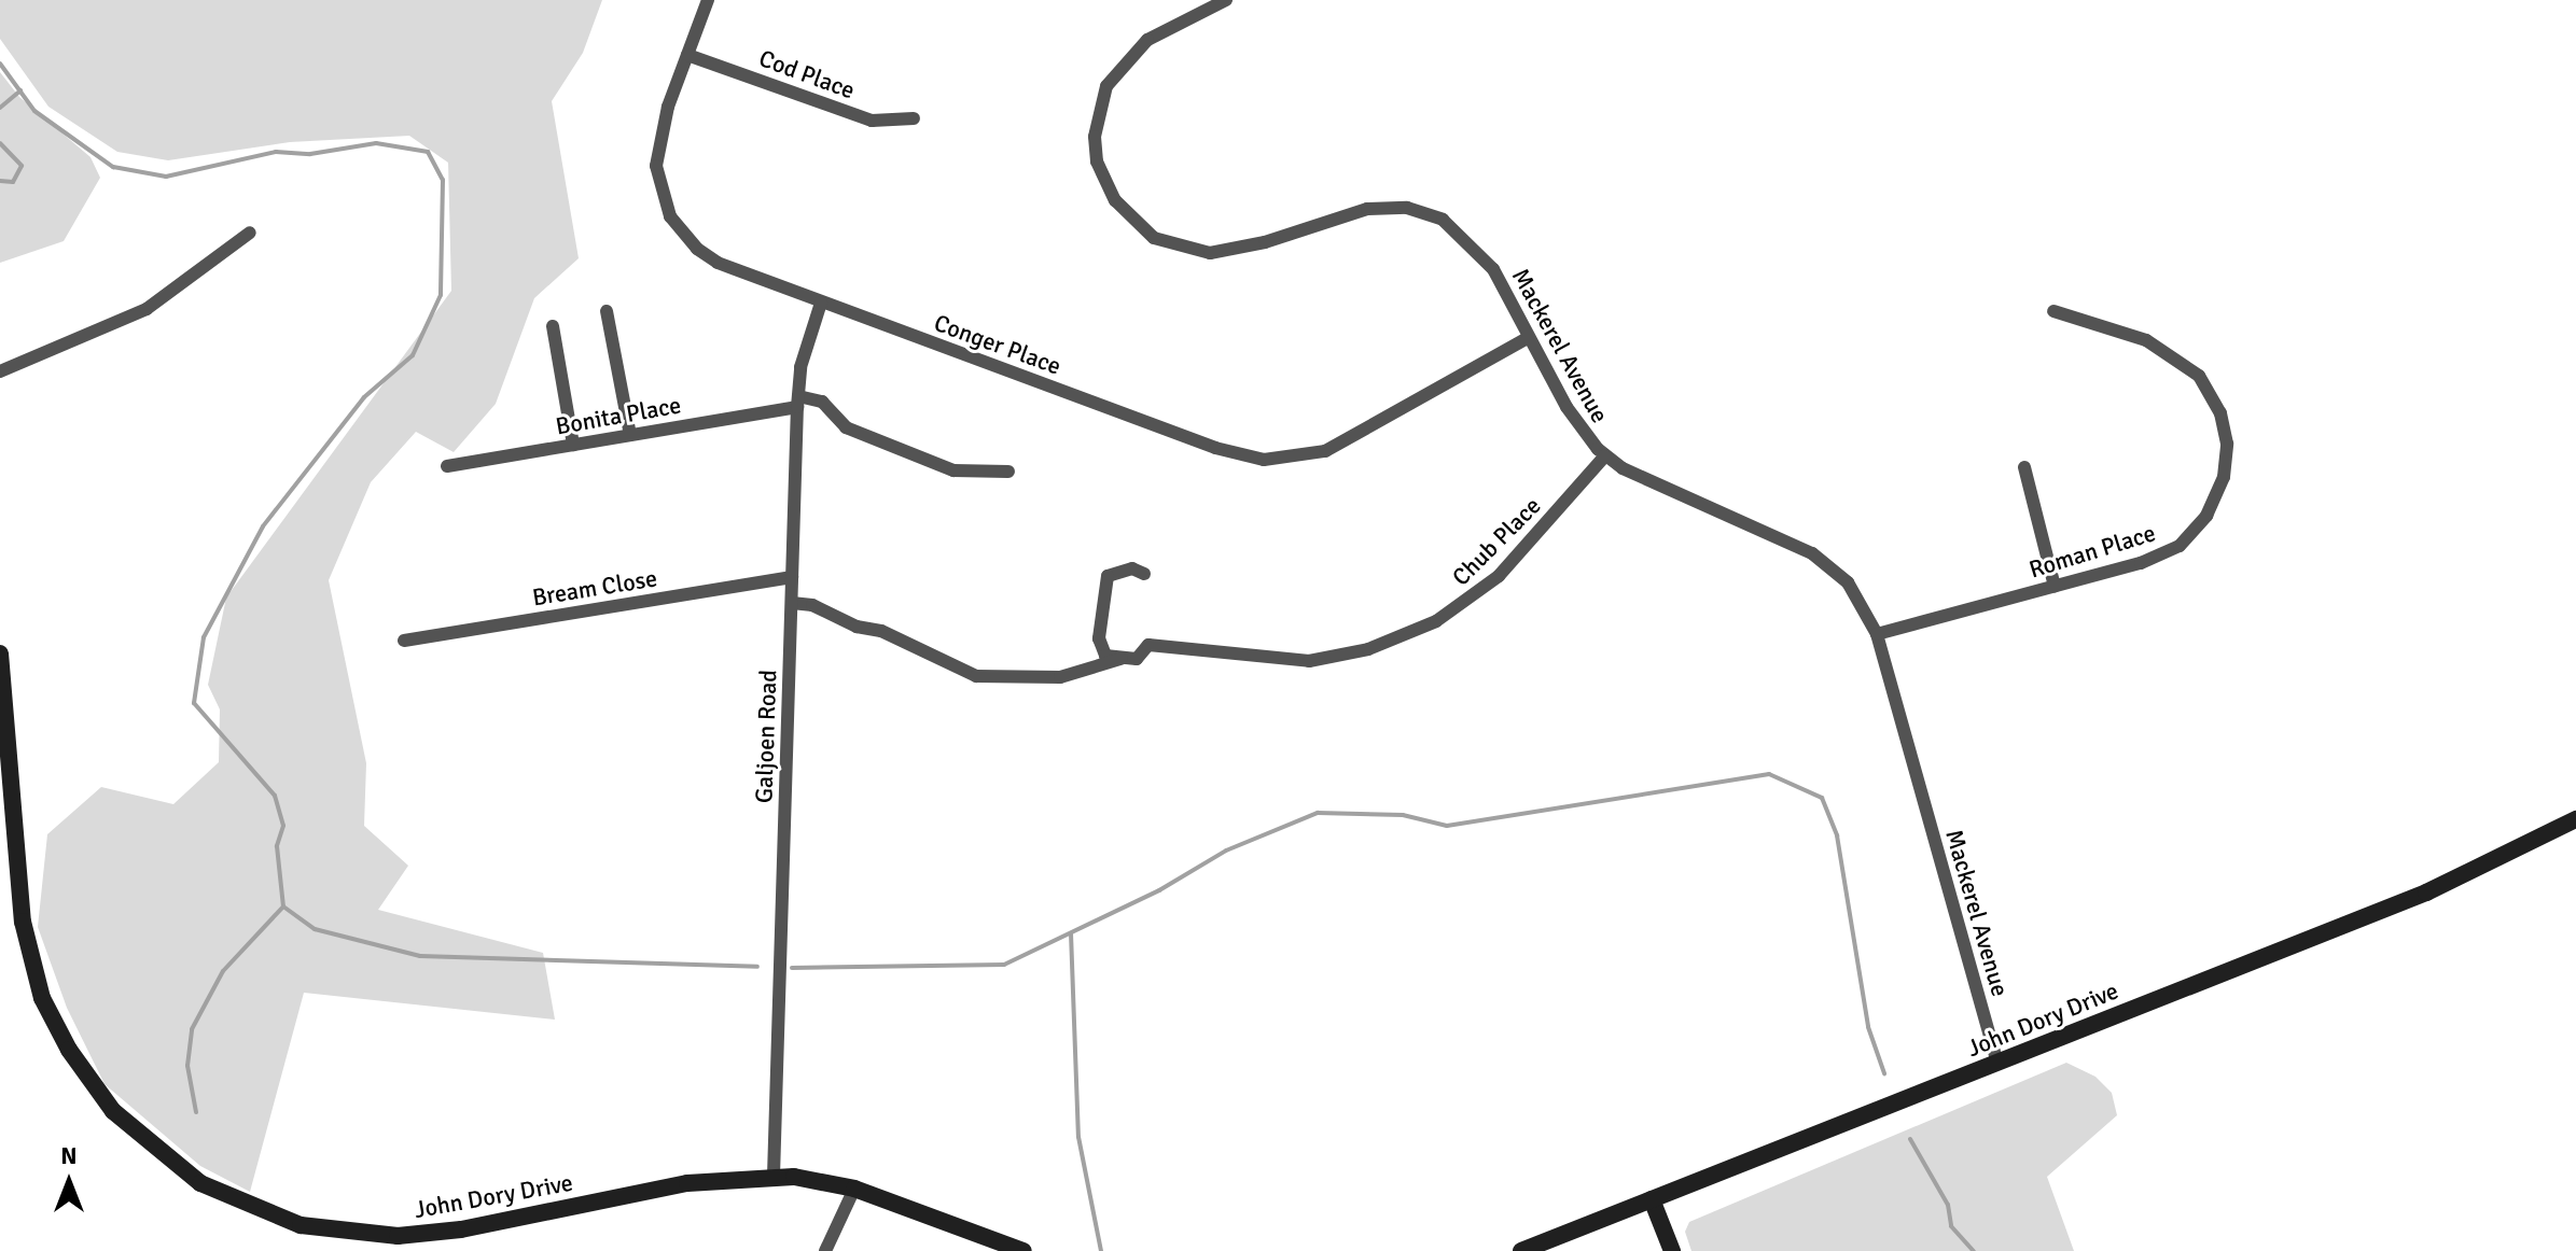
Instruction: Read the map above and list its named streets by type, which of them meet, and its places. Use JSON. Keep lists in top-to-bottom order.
{
  "streets": {
    "street": [
      "Cod Place",
      "Conger Place",
      "Mackerel Avenue",
      "Bonita Place",
      "Chub Place",
      "Roman Place",
      "Bream Close",
      "Galjoen Road",
      "John Dory Drive"
    ]
  },
  "crossings": [
    ["Cod Place", "Conger Place"],
    ["Conger Place", "Mackerel Avenue"],
    ["Conger Place", "Galjoen Road"],
    ["Mackerel Avenue", "Chub Place"],
    ["Mackerel Avenue", "Roman Place"],
    ["Mackerel Avenue", "John Dory Drive"],
    ["Bonita Place", "Galjoen Road"],
    ["Bream Close", "Galjoen Road"],
    ["Galjoen Road", "John Dory Drive"]
  ],
  "north": "top"
}
